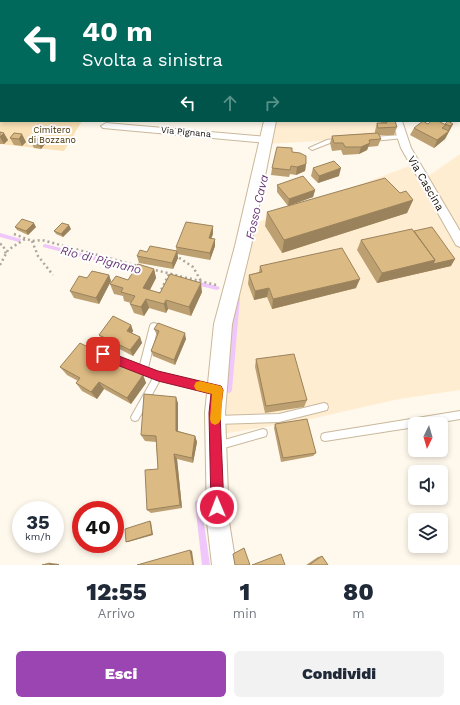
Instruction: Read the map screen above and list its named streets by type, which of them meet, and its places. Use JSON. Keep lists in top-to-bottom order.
{
  "streets": {
    "street": ["Via Pignana", "Via Cascina"]
  },
  "water": ["Fosso Cava", "Rio di Pignano"],
  "parks": ["Cimitero di Bozzano"],
  "north": "bottom",
  "page": {
    "turn": ["40 m", "Svolta a sinistra"],
    "speed": "35 km/h",
    "limit": "40",
    "eta": [
      "12:55",
      "Arrivo",
      "1",
      "min",
      "80",
      "m"
    ],
    "buttons": ["Esci", "Condividi"]
  }
}
